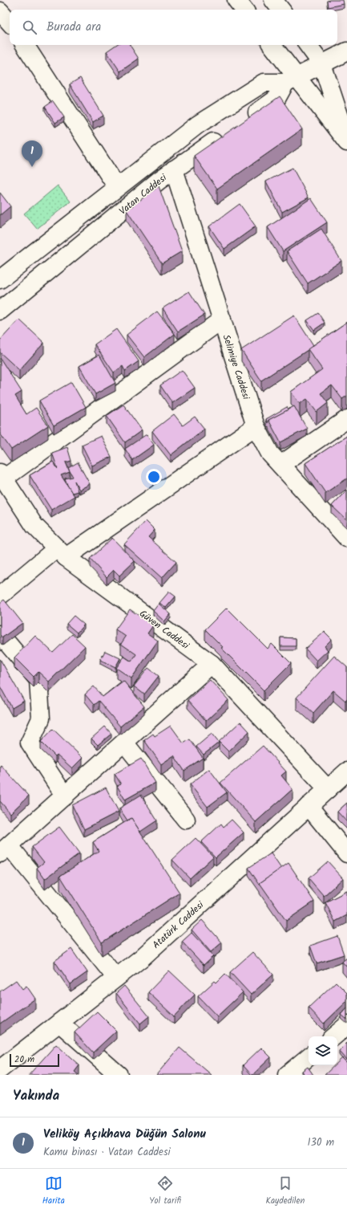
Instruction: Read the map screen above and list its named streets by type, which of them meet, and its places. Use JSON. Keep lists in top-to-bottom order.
{
  "streets": {
    "street": [
      "Vatan Caddesi",
      "Selimiye Caddesi",
      "Güven Caddesi",
      "Atatürk Caddesi"
    ]
  },
  "crossings": [
    ["Vatan Caddesi", "Selimiye Caddesi"],
    ["Güven Caddesi", "Atatürk Caddesi"]
  ],
  "scale_bar": "20 m",
  "page": {
    "search": "Burada ara",
    "pins": "1",
    "scale": "20 m",
    "heading": "Yakında",
    "list": [
      {
        "mark": "1",
        "name": "Veliköy Açıkhava Düğün Salonu",
        "note": "Kamu binası · Vatan Caddesi",
        "value": "130 m"
      }
    ],
    "nav": ["Harita", "Yol tarifi", "Kaydedilen"]
  }
}
